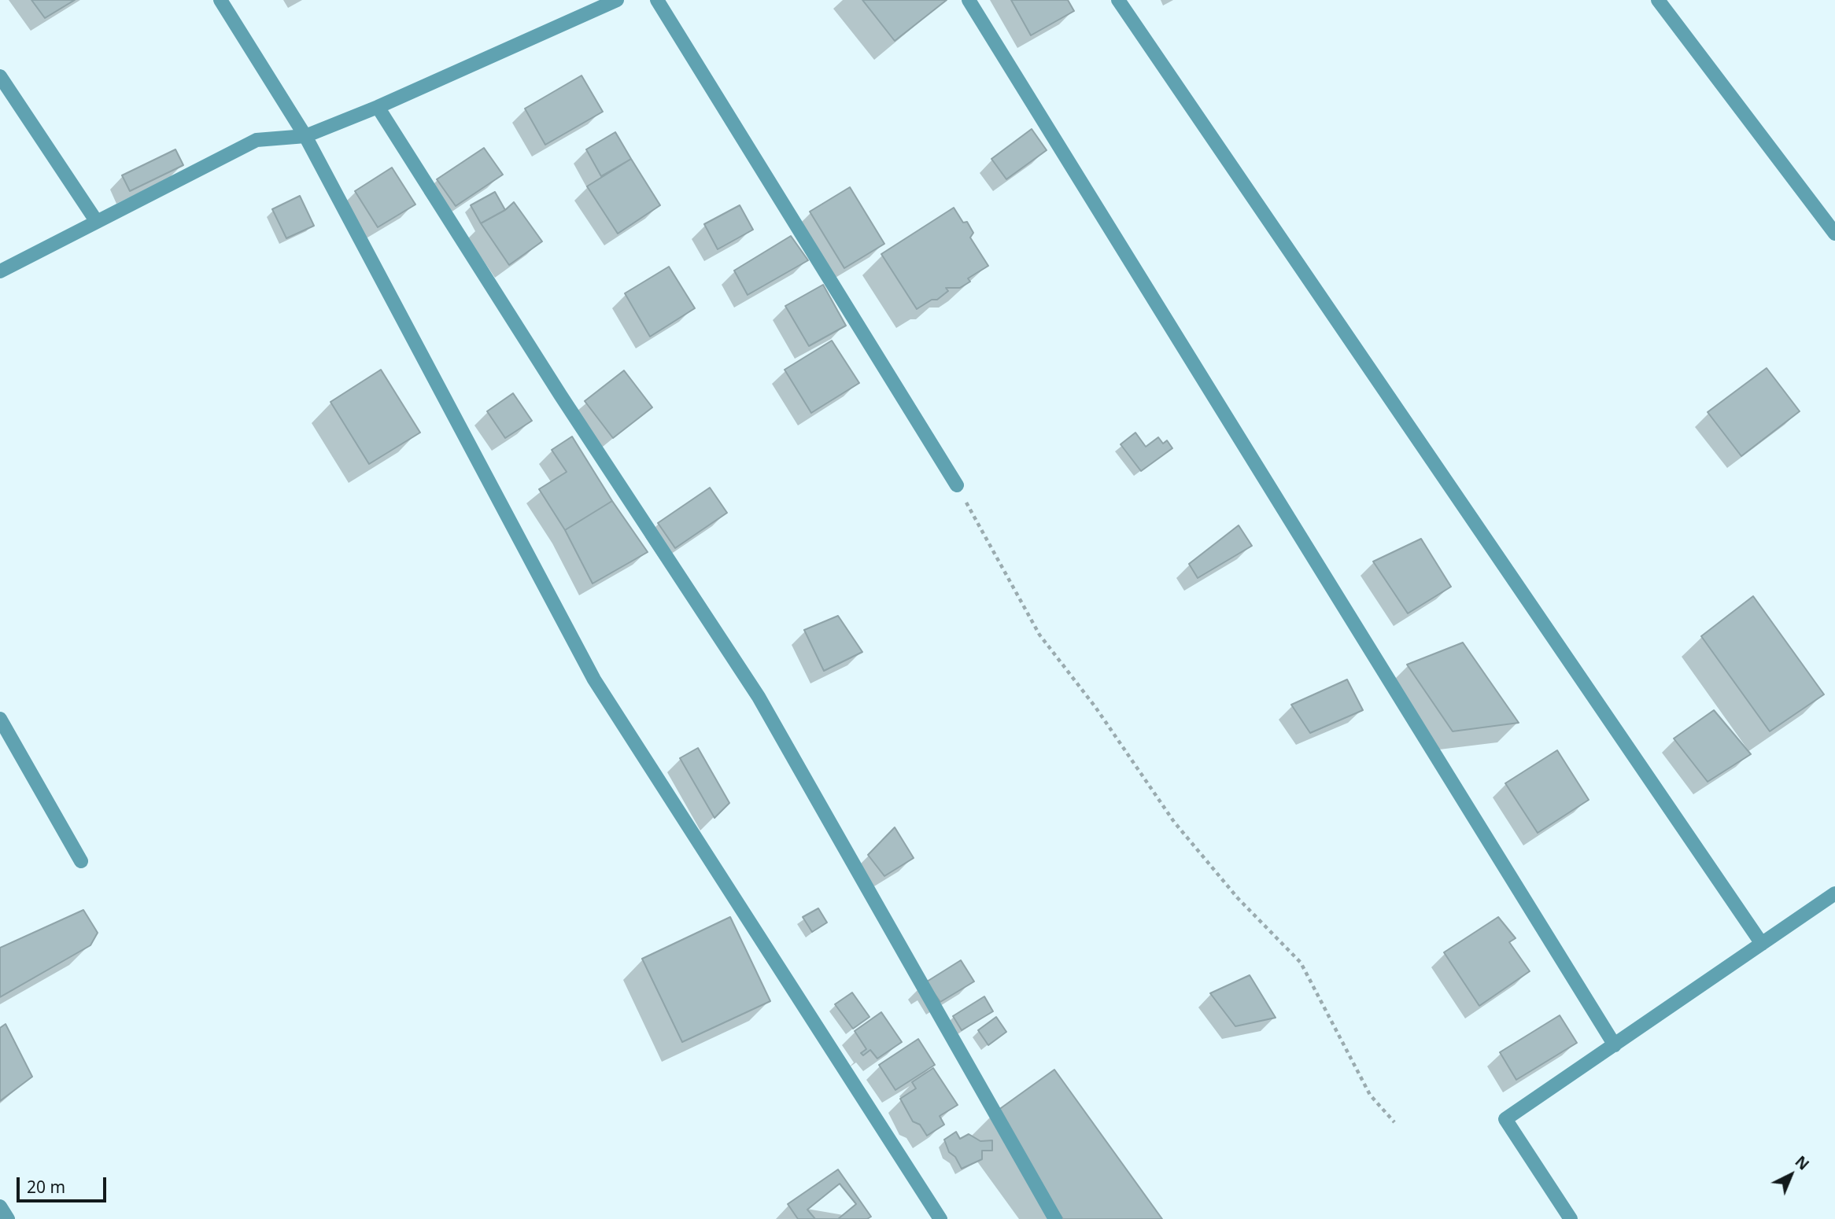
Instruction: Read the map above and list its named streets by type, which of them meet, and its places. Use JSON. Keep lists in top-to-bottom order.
{
  "scale_bar": "20 m",
  "north": "top right"
}
